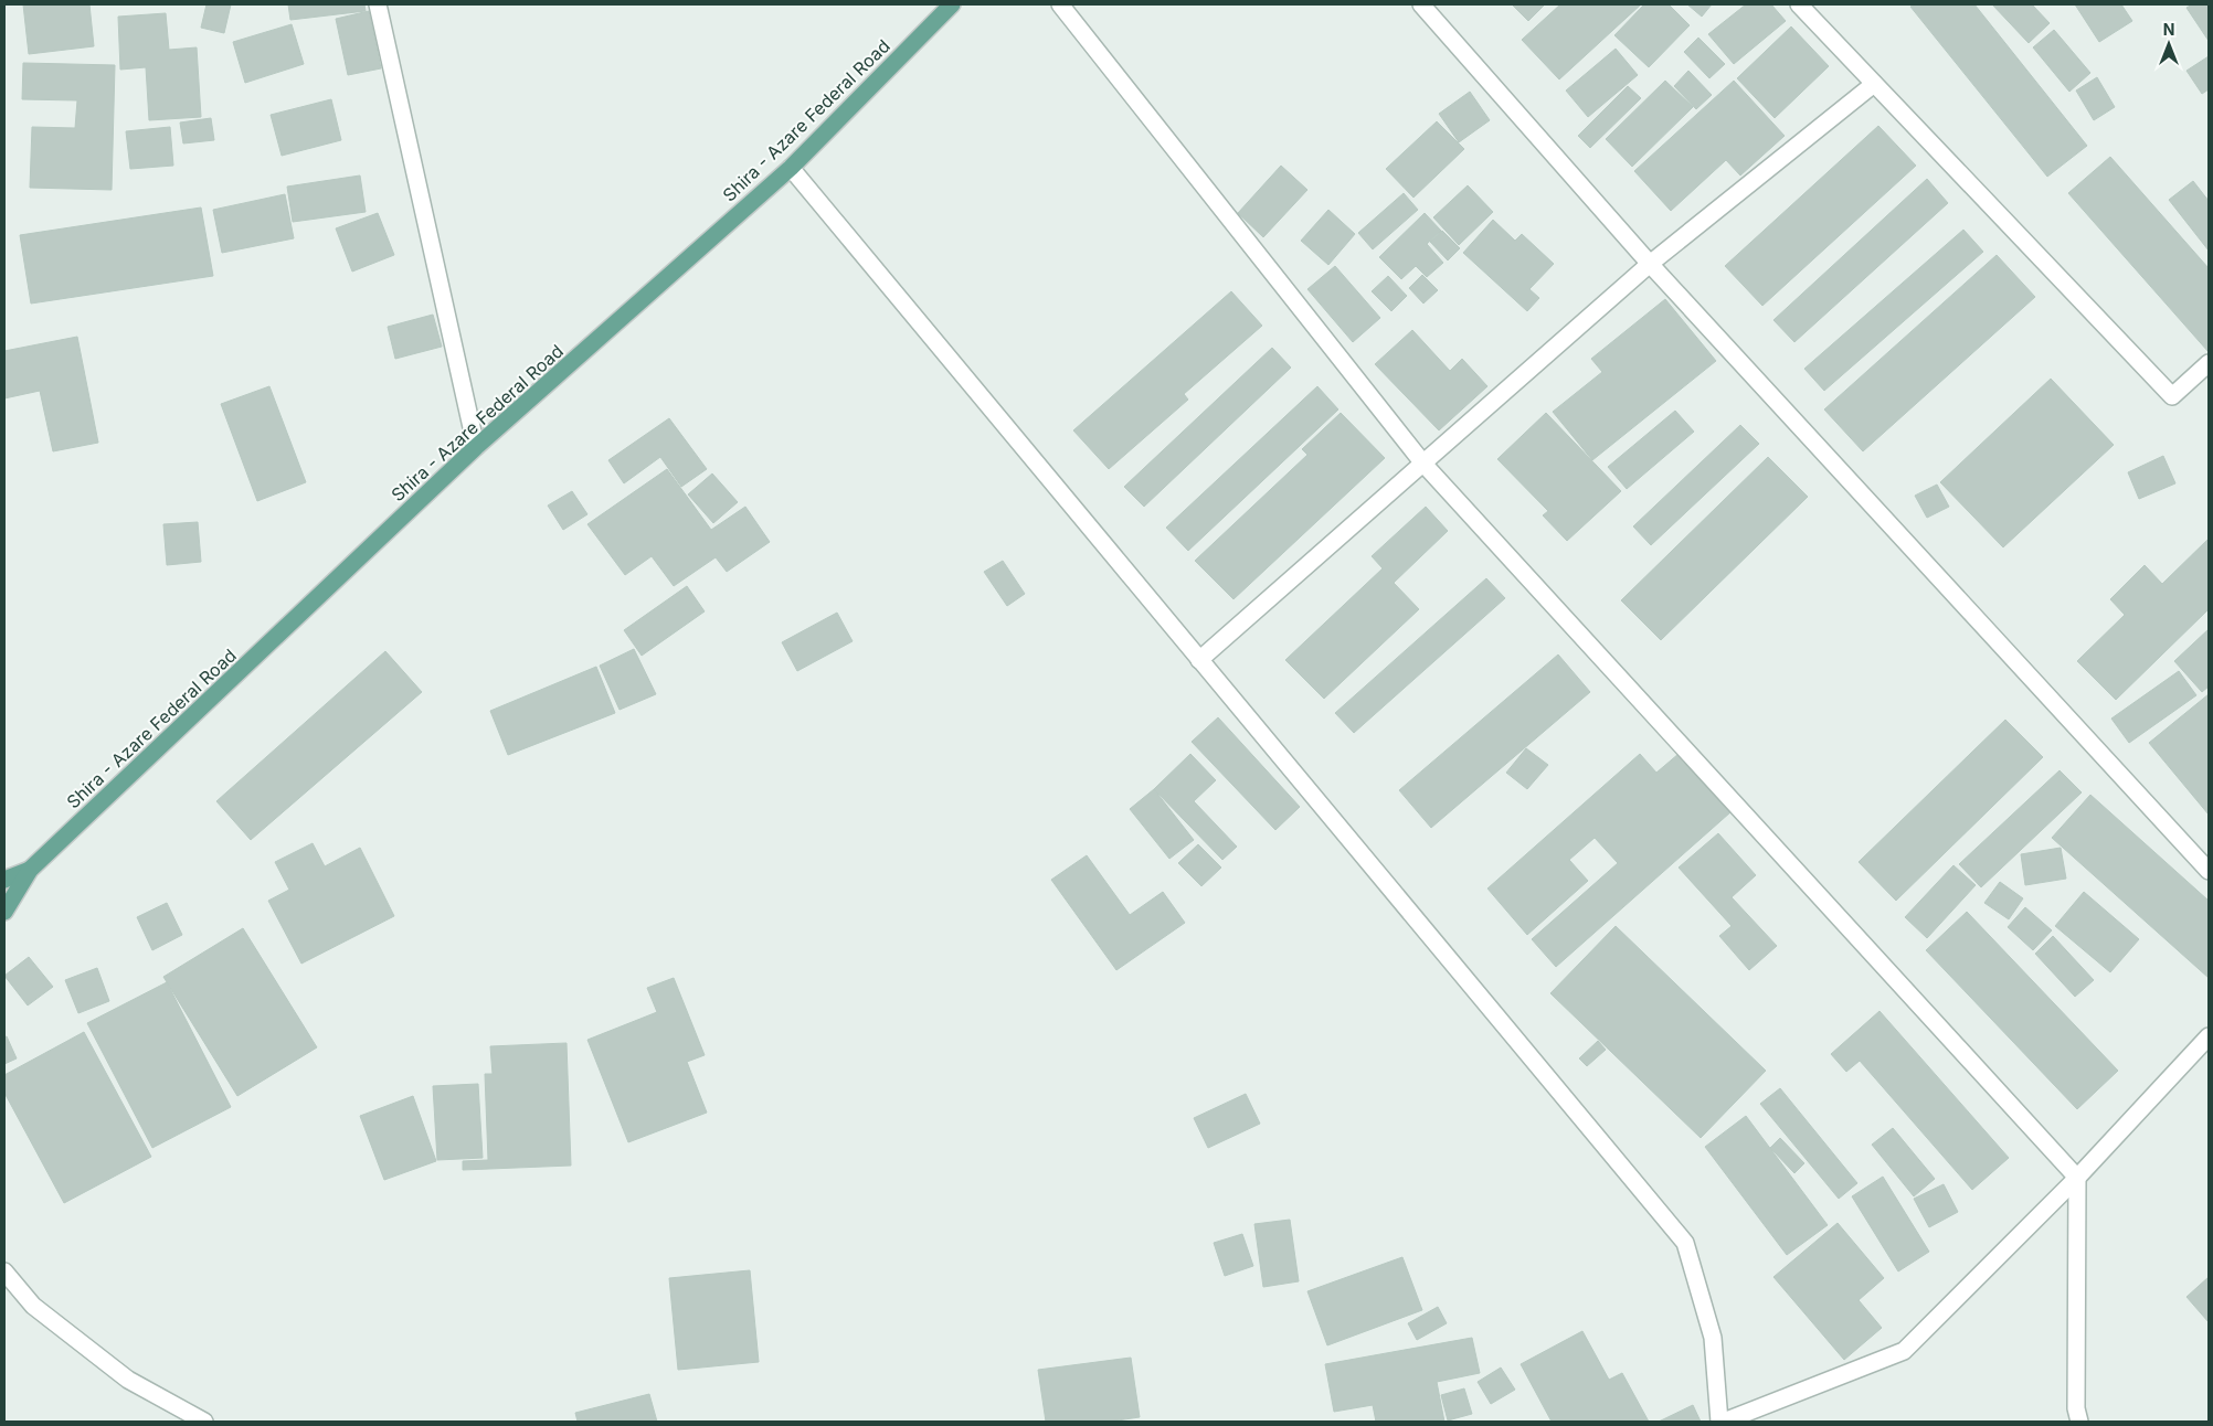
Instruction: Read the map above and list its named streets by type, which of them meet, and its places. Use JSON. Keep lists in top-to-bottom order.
{
  "streets": {
    "main road": ["Shira - Azare Federal Road"]
  },
  "north": "top"
}
